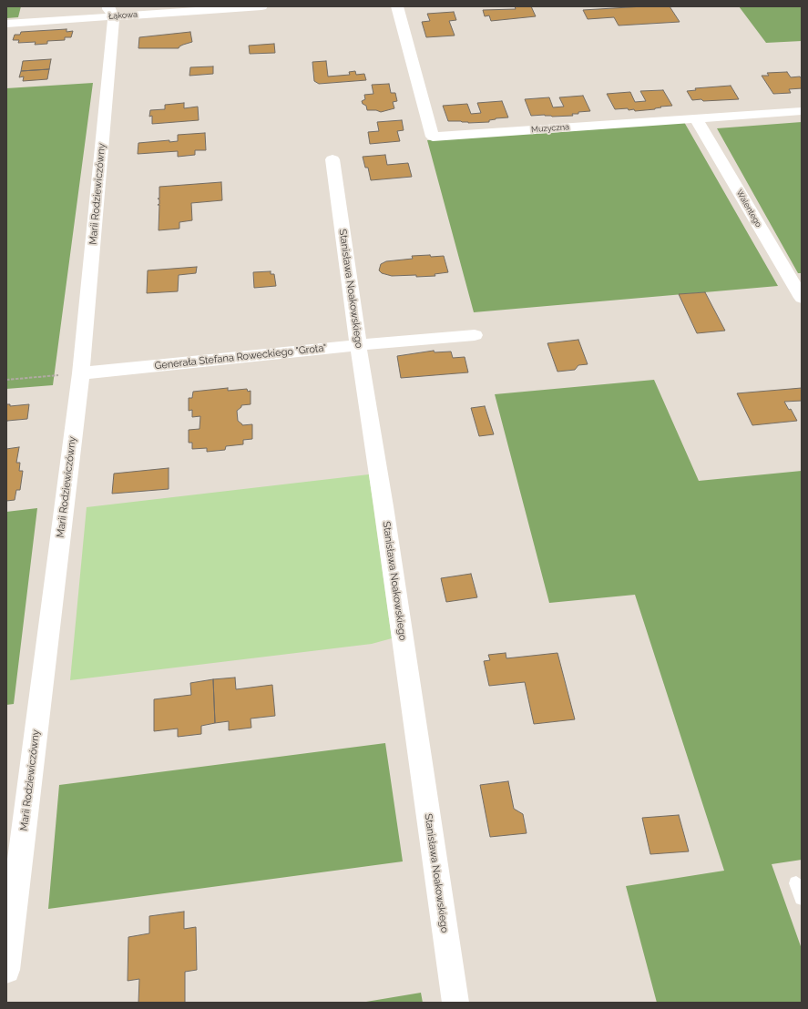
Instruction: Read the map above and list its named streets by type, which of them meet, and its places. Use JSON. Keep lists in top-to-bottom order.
{
  "streets": {
    "street": [
      "Łąkowa",
      "Muzyczna",
      "Marii Rodziewiczówny",
      "Walentego",
      "Stanisława Noakowskiego",
      "Generała Stefana Roweckiego \"Grota\""
    ]
  },
  "crossings": [
    ["Łąkowa", "Marii Rodziewiczówny"],
    ["Muzyczna", "Walentego"],
    ["Marii Rodziewiczówny", "Generała Stefana Roweckiego \"Grota\""],
    ["Stanisława Noakowskiego", "Generała Stefana Roweckiego \"Grota\""]
  ]
}
